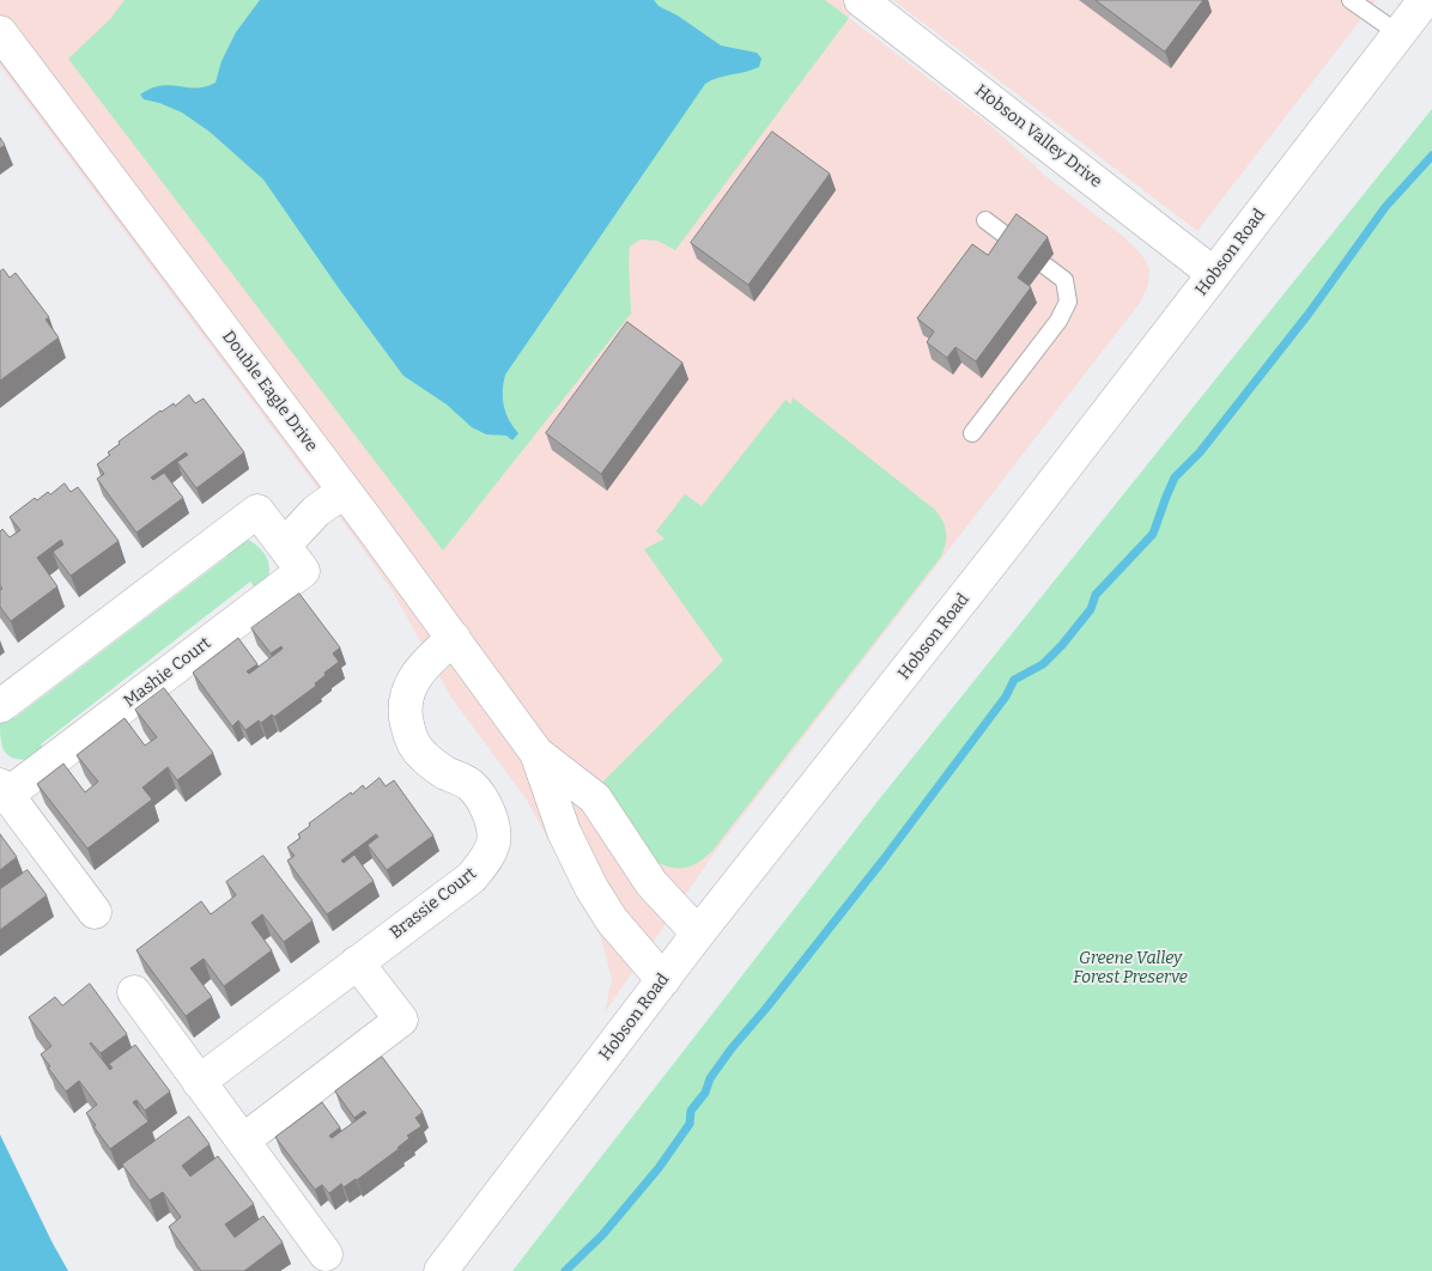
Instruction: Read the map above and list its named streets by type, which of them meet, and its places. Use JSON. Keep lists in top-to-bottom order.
{
  "streets": {
    "street": [
      "Hobson Valley Drive",
      "Hobson Road",
      "Double Eagle Drive",
      "Mashie Court",
      "Brassie Court"
    ]
  },
  "crossings": [
    ["Hobson Valley Drive", "Hobson Road"],
    ["Hobson Road", "Double Eagle Drive"],
    ["Double Eagle Drive", "Brassie Court"]
  ],
  "parks": ["Greene Valley Forest Preserve"]
}
